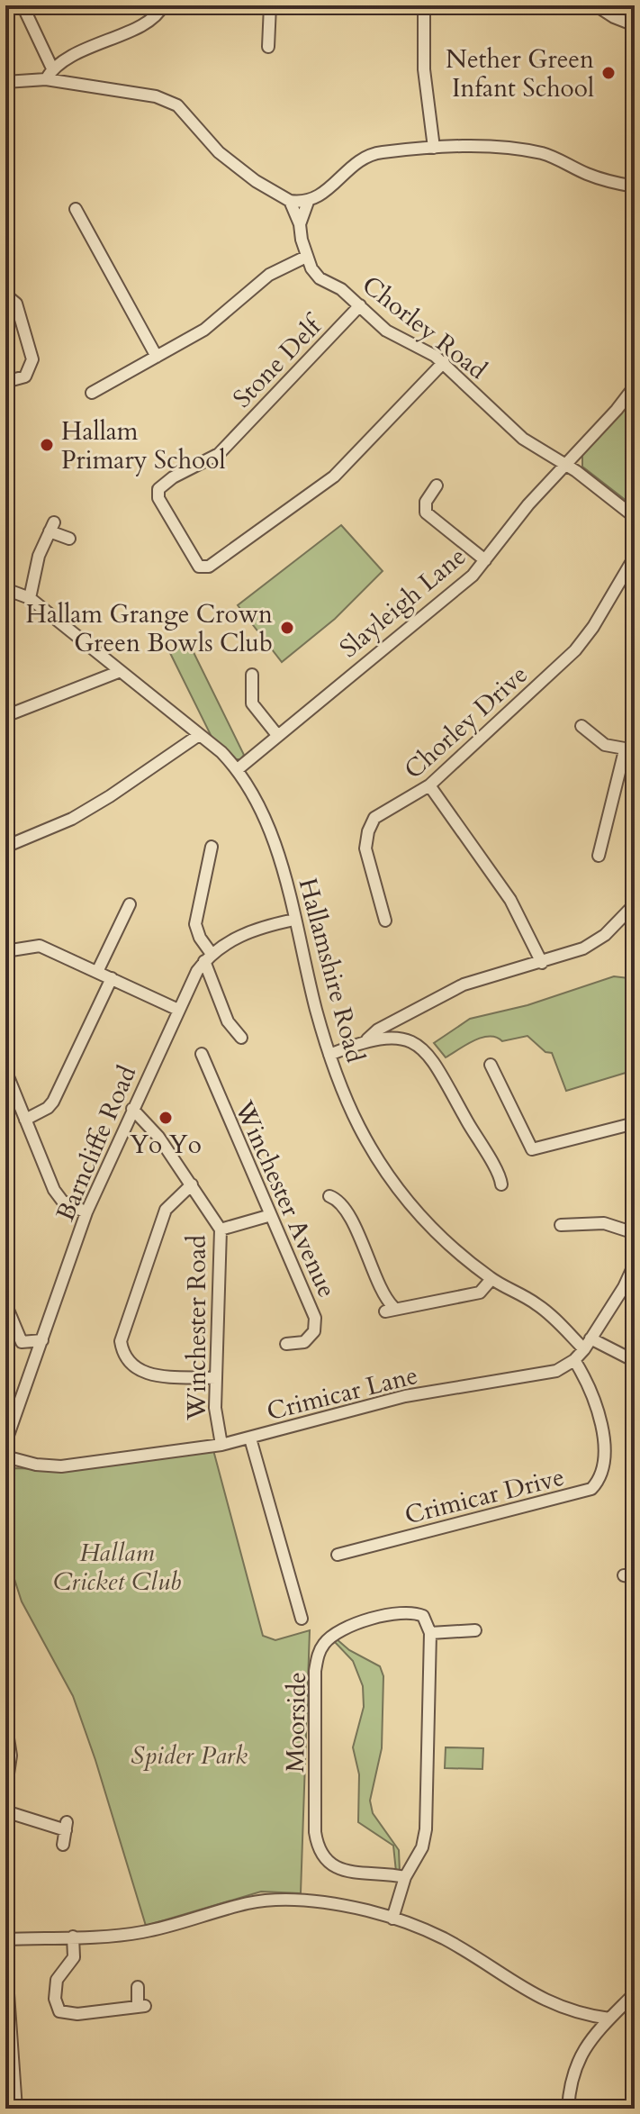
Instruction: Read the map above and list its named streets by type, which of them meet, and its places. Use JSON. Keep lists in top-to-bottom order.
{
  "streets": {
    "street": [
      "Chorley Road",
      "Stone Delf",
      "Slayleigh Lane",
      "Chorley Drive",
      "Hallamshire Road",
      "Barncliffe Road",
      "Winchester Avenue",
      "Winchester Road",
      "Crimicar Lane",
      "Crimicar Drive",
      "Moorside"
    ]
  },
  "crossings": [
    ["Chorley Road", "Stone Delf"],
    ["Chorley Road", "Slayleigh Lane"],
    ["Slayleigh Lane", "Hallamshire Road"],
    ["Hallamshire Road", "Barncliffe Road"],
    ["Hallamshire Road", "Crimicar Lane"],
    ["Barncliffe Road", "Winchester Road"],
    ["Winchester Road", "Crimicar Lane"],
    ["Crimicar Lane", "Crimicar Drive"]
  ],
  "parks": ["Hallam Cricket Club", "Spider Park"],
  "places": [
    "Nether Green Infant School",
    "Hallam Primary School",
    "Hallam Grange Crown Green Bowls Club",
    "Yo Yo"
  ]
}
